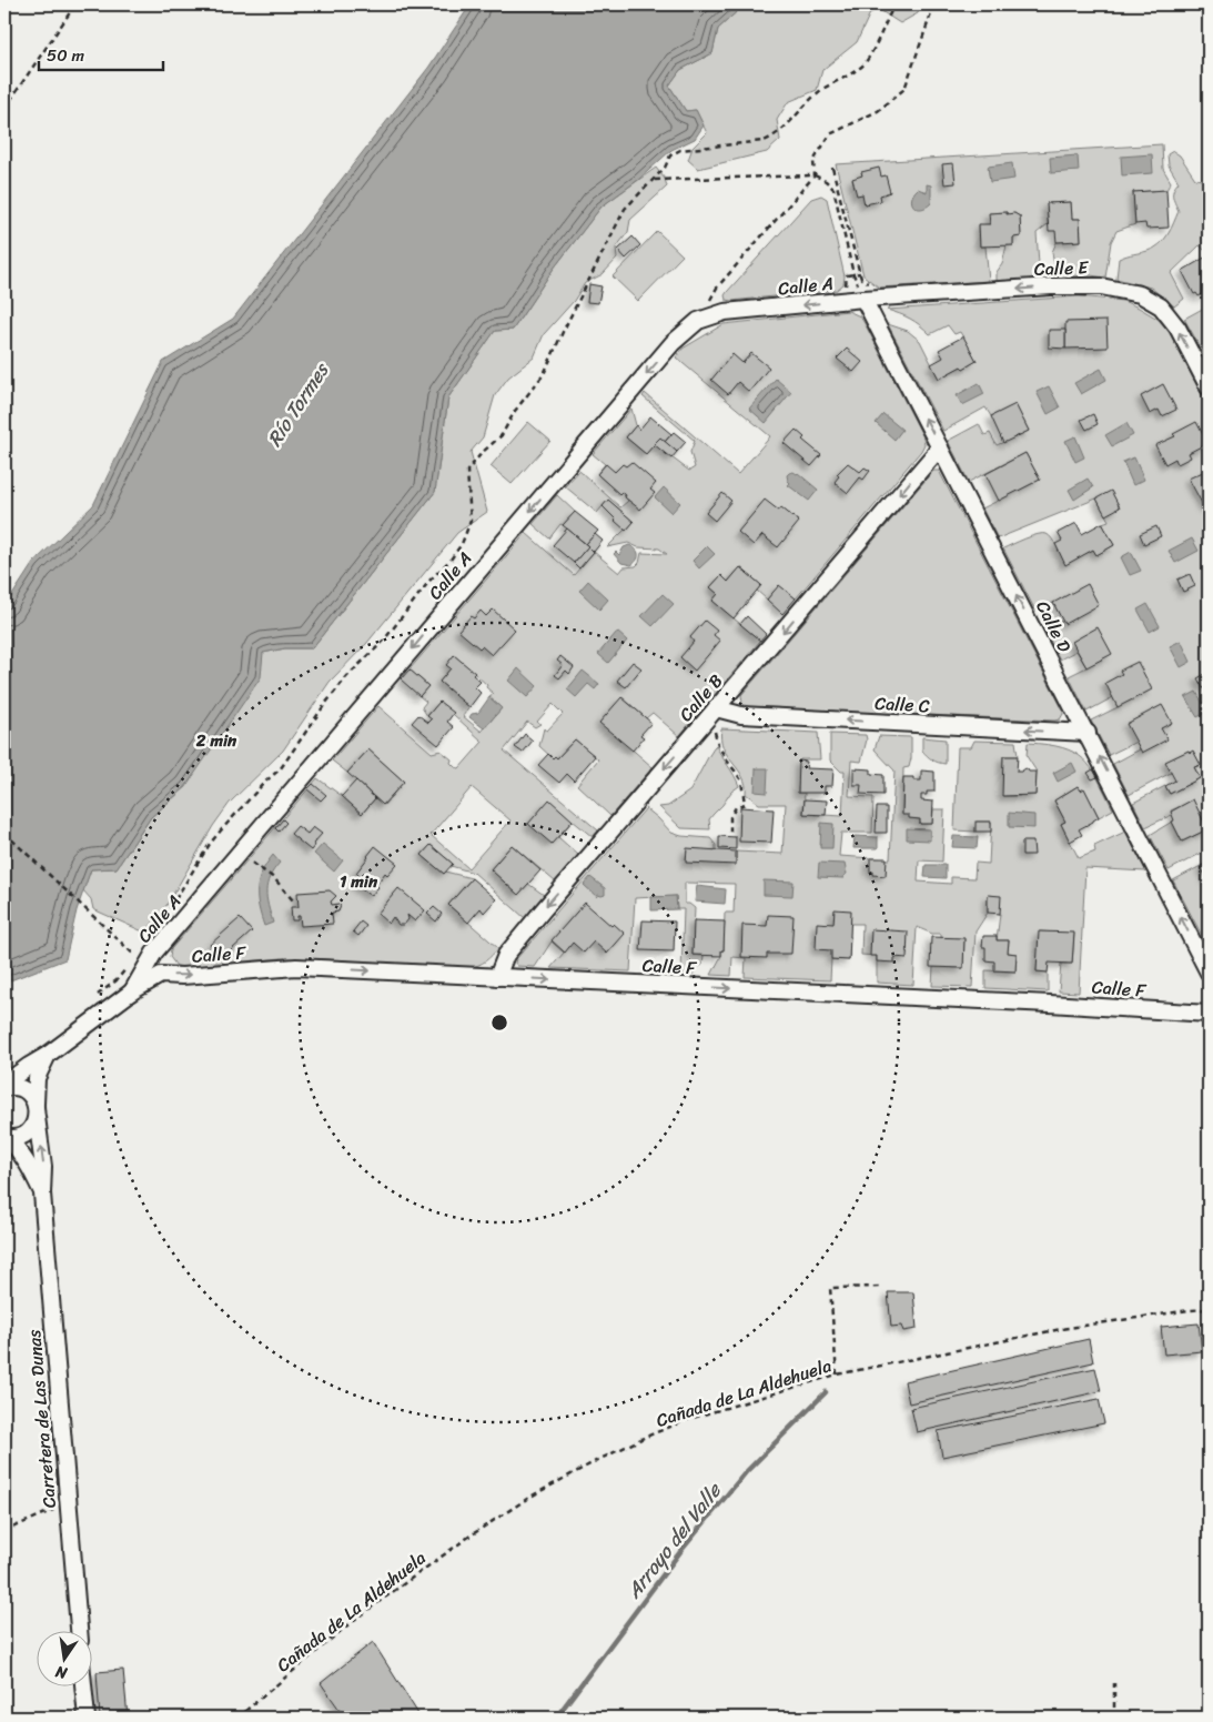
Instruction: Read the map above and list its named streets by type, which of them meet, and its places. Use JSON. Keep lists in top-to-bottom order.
{
  "streets": {
    "street": [
      "Calle E",
      "Calle A",
      "Calle D",
      "Calle B",
      "Calle C",
      "Calle F",
      "Carretera de Las Dunas"
    ],
    "path": ["Cañada de La Aldehuela"]
  },
  "crossings": [
    ["Calle E", "Calle A"],
    ["Calle E", "Calle D"],
    ["Calle A", "Calle D"],
    ["Calle A", "Calle F"],
    ["Calle A", "Carretera de Las Dunas"],
    ["Calle D", "Calle B"],
    ["Calle D", "Calle C"],
    ["Calle B", "Calle C"],
    ["Calle B", "Calle F"],
    ["Calle F", "Carretera de Las Dunas"]
  ],
  "one_way": [
    "Calle E",
    "Calle A",
    "Calle D",
    "Calle B",
    "Calle C",
    "Calle F"
  ],
  "water": ["Río Tormes", "Arroyo del Valle"],
  "scale_bar": "50 m",
  "north": "bottom",
  "rings": ["2 min", "1 min"]
}
